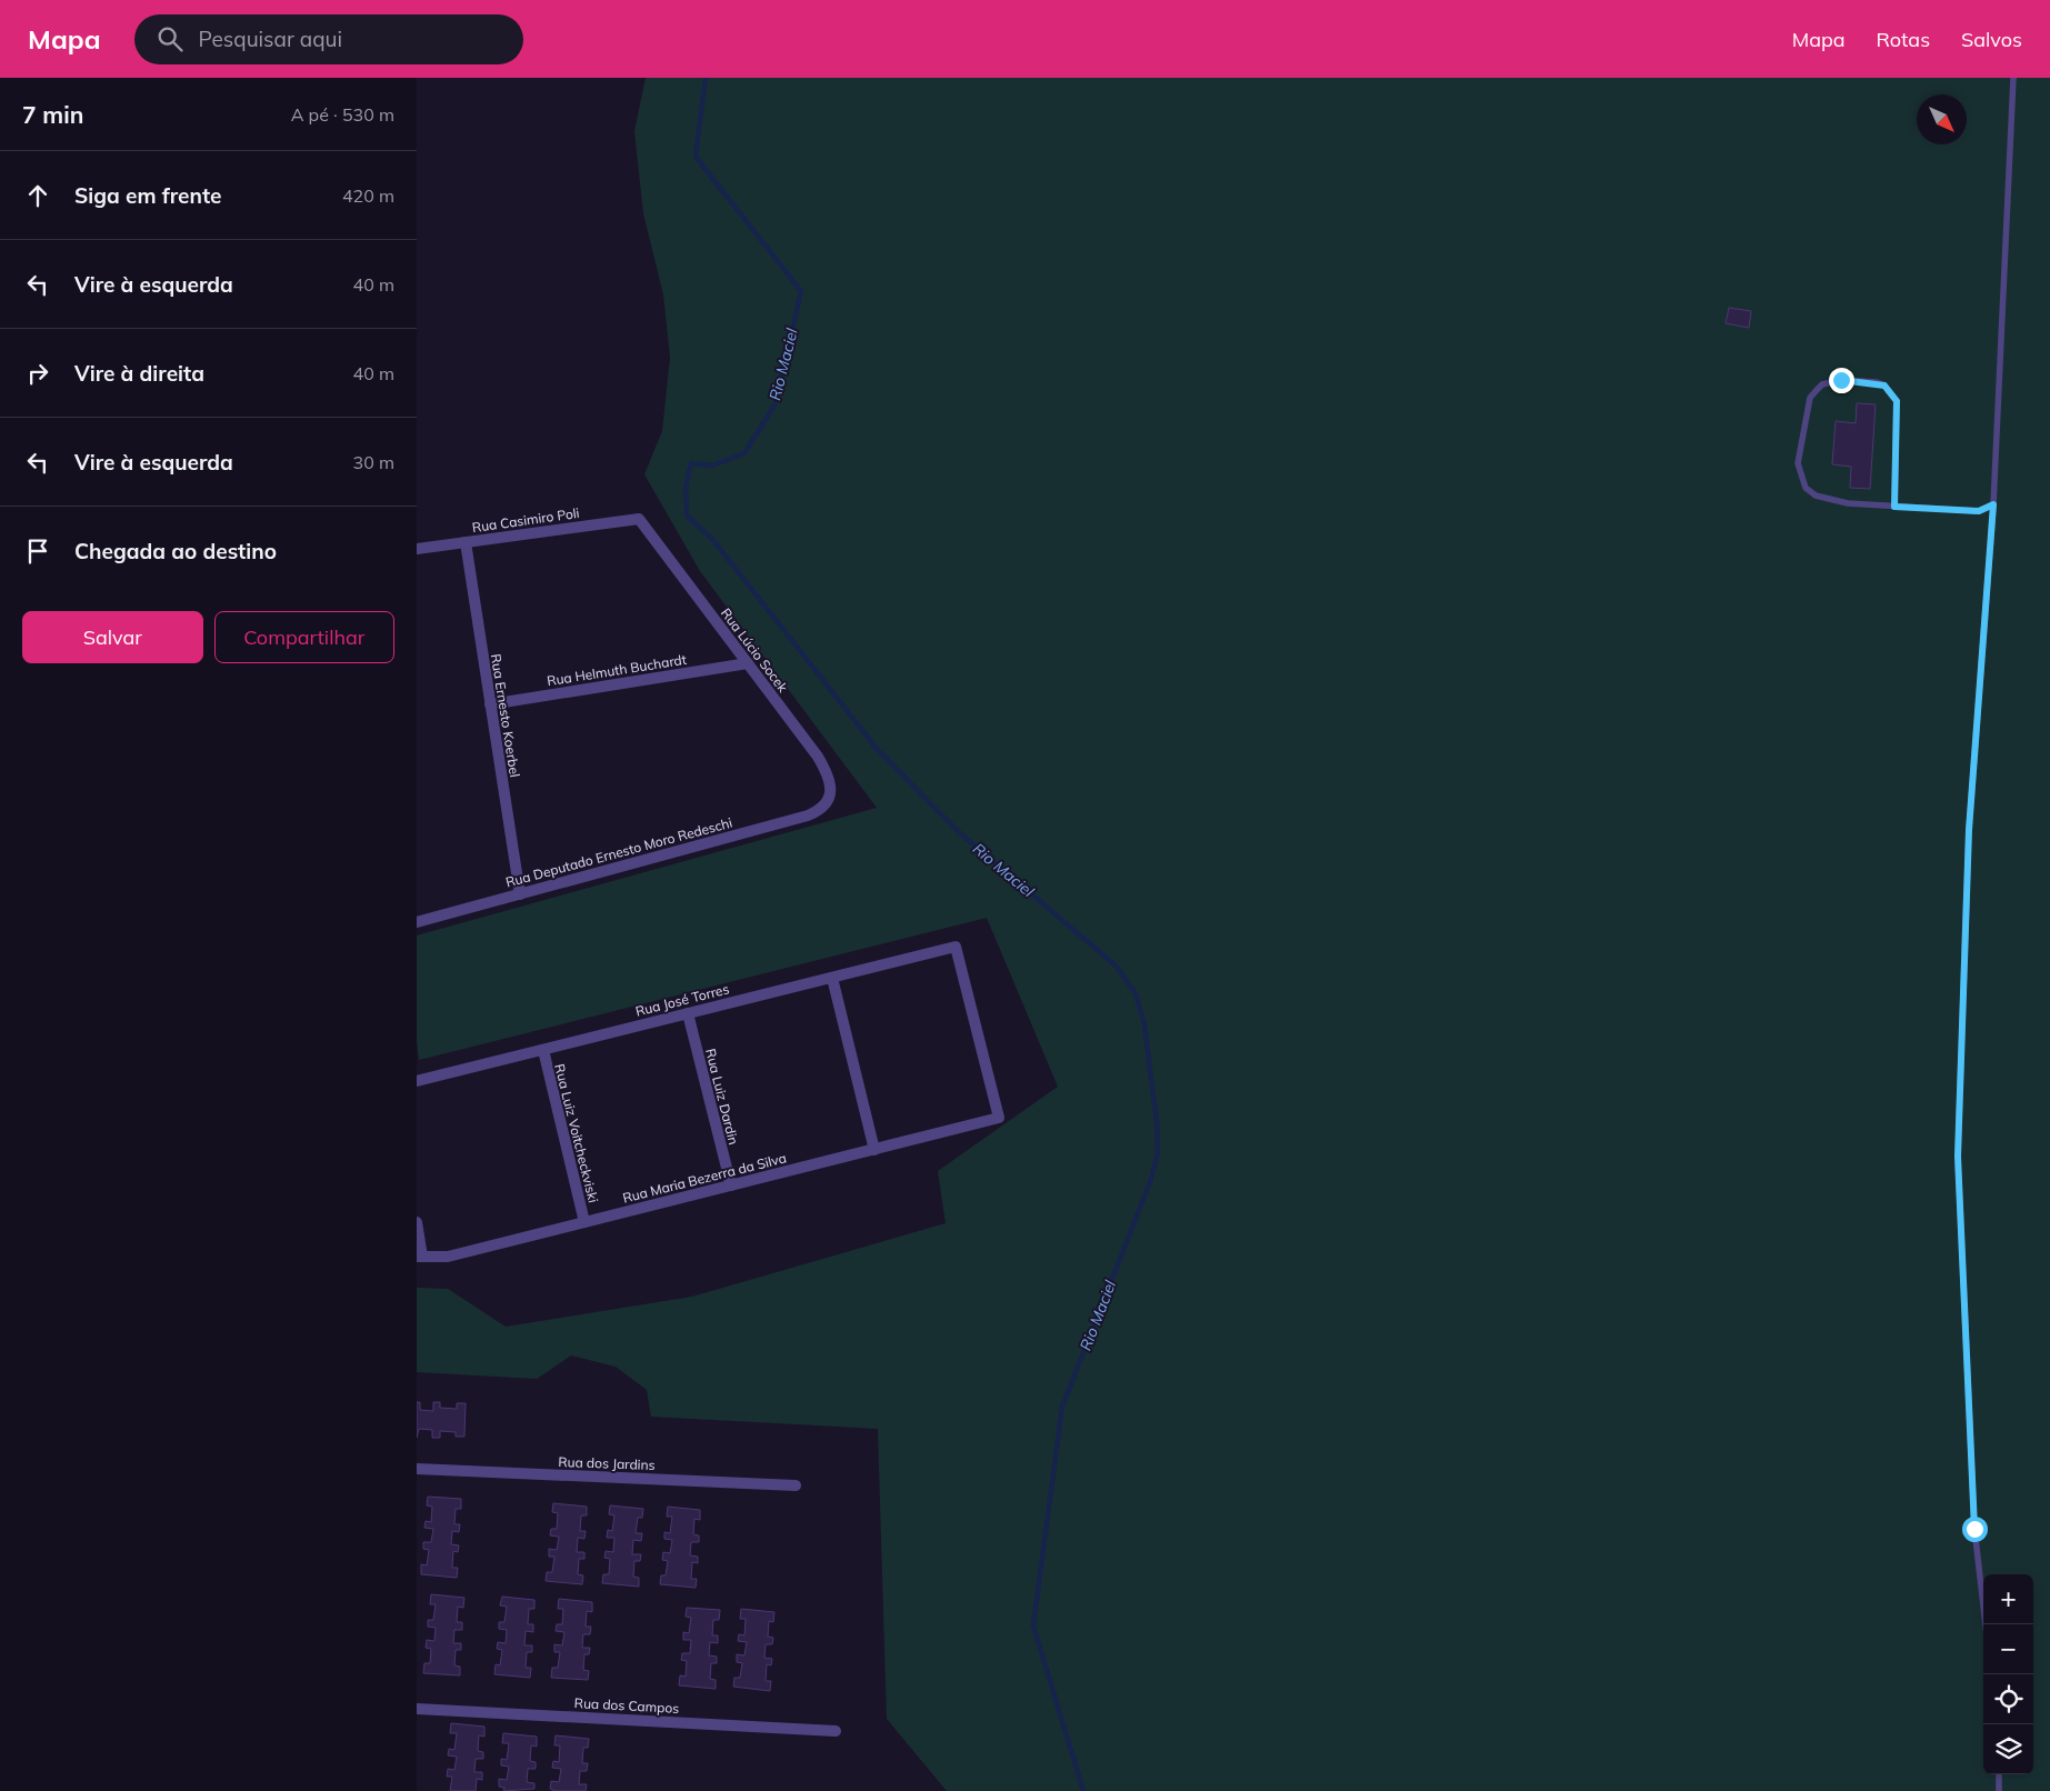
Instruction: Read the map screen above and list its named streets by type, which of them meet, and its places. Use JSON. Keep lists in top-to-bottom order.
{
  "streets": {
    "street": [
      "Rua Casimiro Poli",
      "Rua Lúcio Socek",
      "Rua Helmuth Buchardt",
      "Rua Ernesto Koerbel",
      "Rua Deputado Ernesto Moro Redeschi",
      "Rua José Torres",
      "Rua Luiz Dardin",
      "Rua Luiz Voitcheckviski",
      "Rua Maria Bezerra da Silva",
      "Rua dos Jardins",
      "Rua dos Campos"
    ]
  },
  "crossings": [
    ["Rua Casimiro Poli", "Rua Lúcio Socek"],
    ["Rua Casimiro Poli", "Rua Ernesto Koerbel"],
    ["Rua Lúcio Socek", "Rua Helmuth Buchardt"],
    ["Rua Lúcio Socek", "Rua Deputado Ernesto Moro Redeschi"],
    ["Rua Helmuth Buchardt", "Rua Ernesto Koerbel"],
    ["Rua Ernesto Koerbel", "Rua Deputado Ernesto Moro Redeschi"],
    ["Rua José Torres", "Rua Luiz Dardin"],
    ["Rua José Torres", "Rua Luiz Voitcheckviski"],
    ["Rua José Torres", "Rua Maria Bezerra da Silva"],
    ["Rua Luiz Dardin", "Rua Maria Bezerra da Silva"],
    ["Rua Luiz Voitcheckviski", "Rua Maria Bezerra da Silva"]
  ],
  "water": ["Rio Maciel"],
  "north": "bottom right",
  "page": {
    "header": "Mapa",
    "search": "Pesquisar aqui",
    "nav": ["Mapa", "Rotas", "Salvos"],
    "heading": ["7 min", "A pé · 530 m"],
    "list": [
      ["Siga em frente", "420 m"],
      ["Vire à esquerda", "40 m"],
      ["Vire à direita", "40 m"],
      ["Vire à esquerda", "30 m"],
      "Chegada ao destino"
    ],
    "buttons": ["Salvar", "Compartilhar"],
    "map_buttons": ["+", "−"]
  }
}
